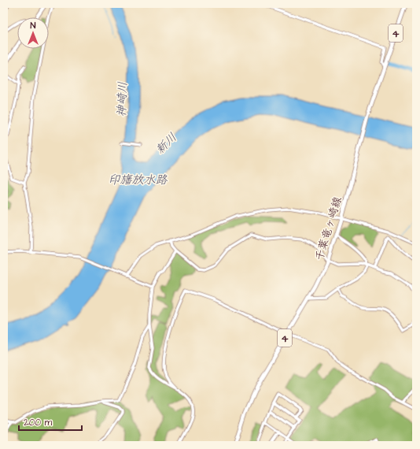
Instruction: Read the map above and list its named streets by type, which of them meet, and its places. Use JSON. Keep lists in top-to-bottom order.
{
  "streets": {
    "main road": ["4", "千葉竜ヶ崎線"]
  },
  "water": ["神崎川", "新川", "印旛放水路"],
  "scale_bar": "200 m",
  "north": "top"
}
